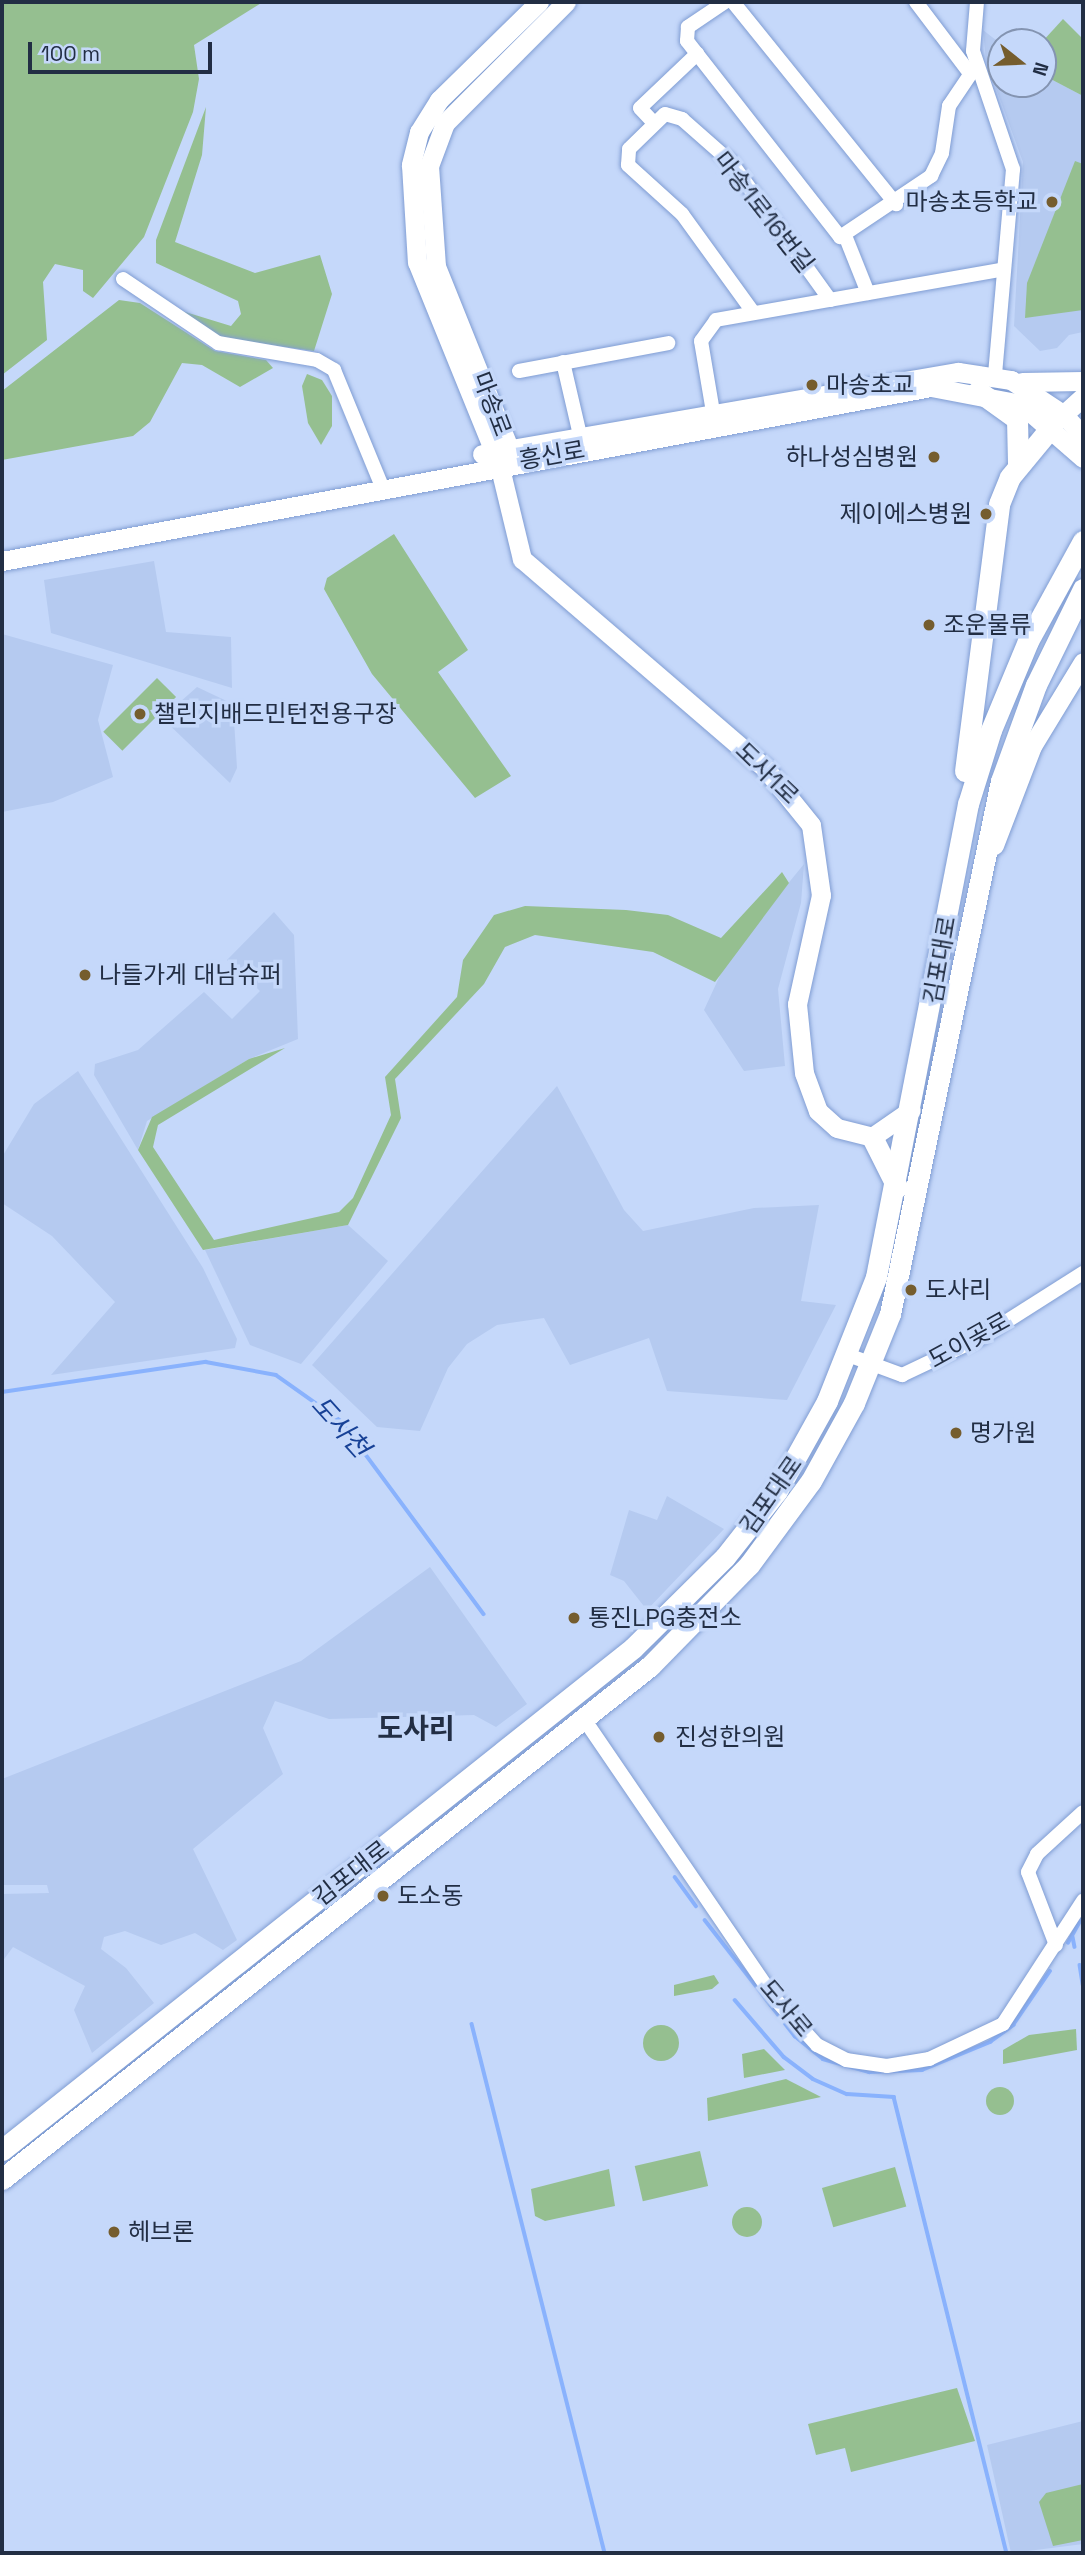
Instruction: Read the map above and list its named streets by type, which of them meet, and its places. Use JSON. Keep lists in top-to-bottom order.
{
  "streets": {
    "main road": [
      "마송로",
      "흥신로",
      "도사1로",
      "김포대로"
    ],
    "street": ["마송1로16번길", "도이곶로", "도사로"]
  },
  "crossings": [
    ["마송1로16번길", "흥신로"],
    ["마송로", "흥신로"],
    ["마송로", "도사1로"],
    ["흥신로", "도사1로"],
    ["김포대로", "도이곶로"],
    ["김포대로", "도사로"]
  ],
  "districts": ["도사리"],
  "water": ["도사천"],
  "places": [
    "마송초등학교",
    "마송초교",
    "하나성심병원",
    "제이에스병원",
    "조운물류",
    "챌린지배드민턴전용구장",
    "나들가게 대남슈퍼",
    "도사리",
    "명가원",
    "통진LPG충전소",
    "진성한의원",
    "도소동",
    "헤브론"
  ],
  "scale_bar": "100 m",
  "north": "right"
}
